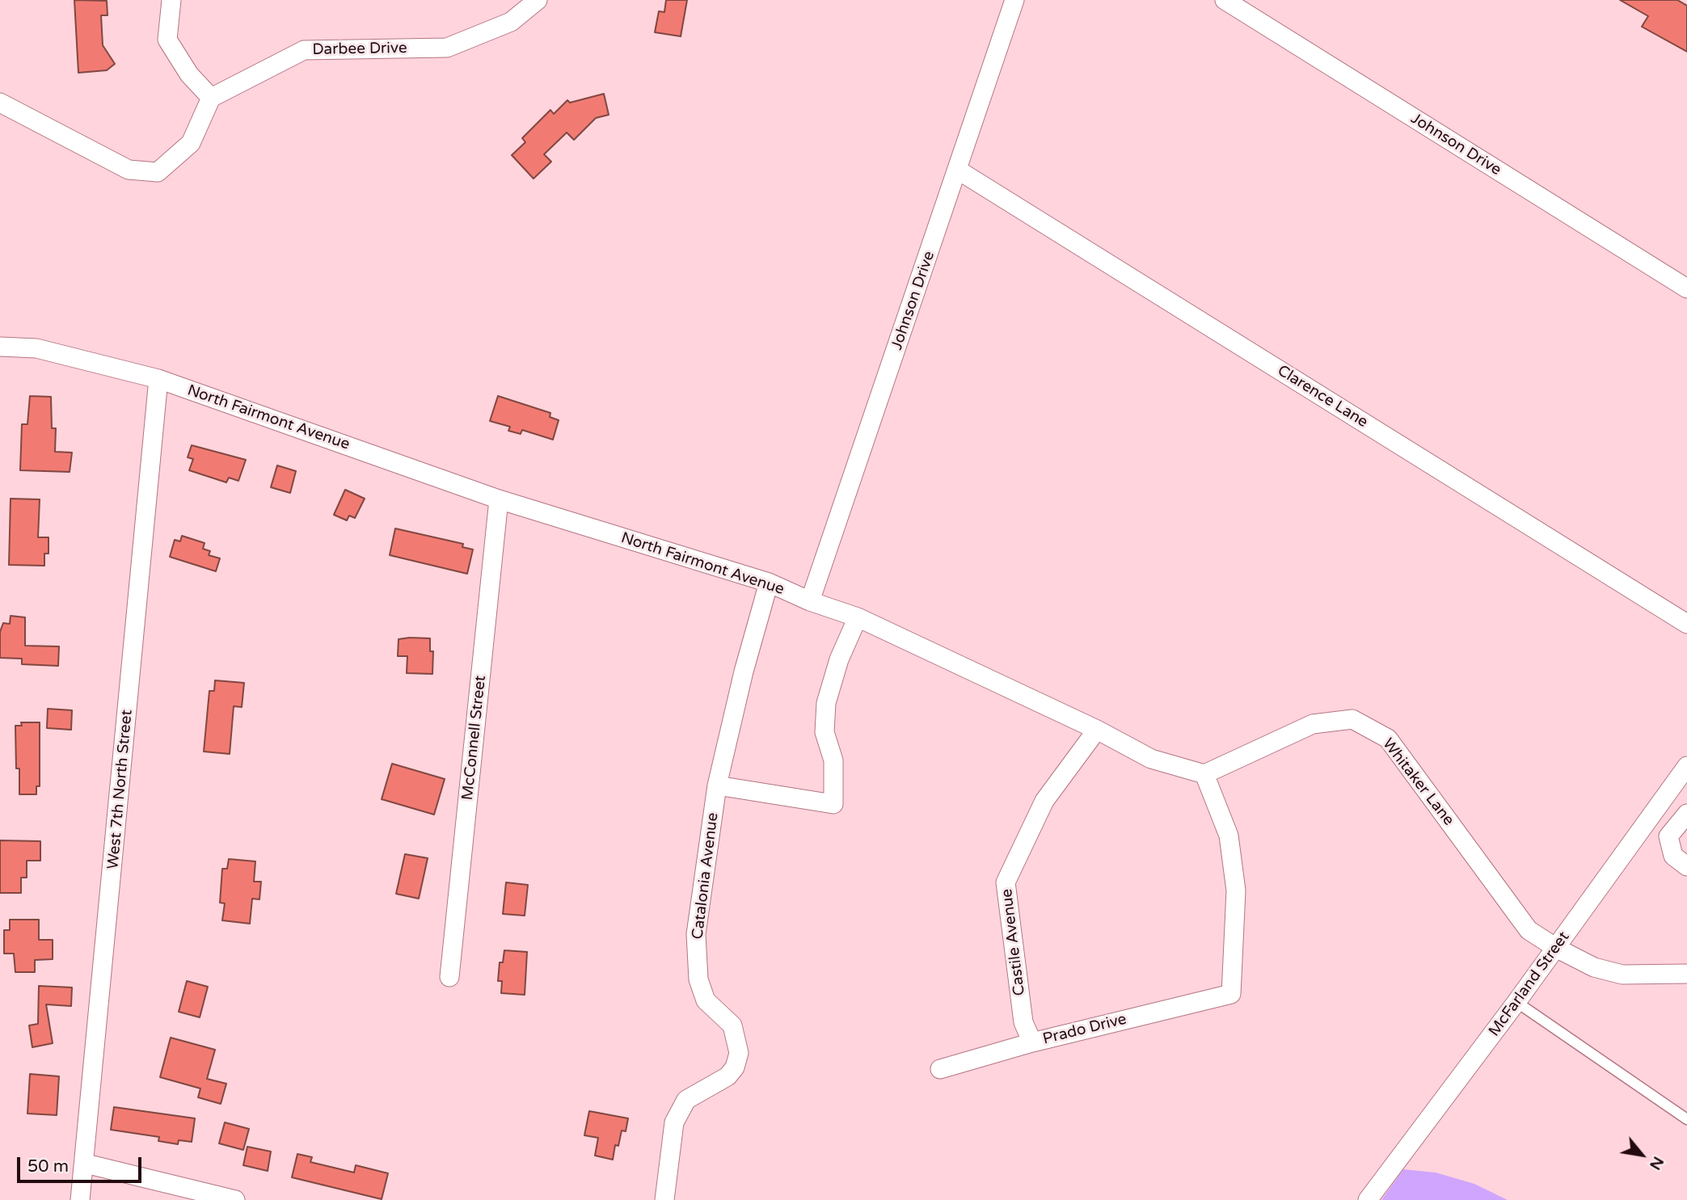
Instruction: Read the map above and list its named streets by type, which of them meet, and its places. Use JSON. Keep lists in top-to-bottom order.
{
  "streets": {
    "street": [
      "Darbee Drive",
      "Johnson Drive",
      "Clarence Lane",
      "North Fairmont Avenue",
      "McConnell Street",
      "Whitaker Lane",
      "West 7th North Street",
      "Catalonia Avenue",
      "Castile Avenue",
      "McFarland Street",
      "Prado Drive"
    ]
  },
  "crossings": [
    ["Johnson Drive", "Clarence Lane"],
    ["Johnson Drive", "North Fairmont Avenue"],
    ["North Fairmont Avenue", "McConnell Street"],
    ["North Fairmont Avenue", "Whitaker Lane"],
    ["North Fairmont Avenue", "West 7th North Street"],
    ["North Fairmont Avenue", "Catalonia Avenue"],
    ["North Fairmont Avenue", "Castile Avenue"],
    ["North Fairmont Avenue", "Prado Drive"],
    ["Whitaker Lane", "McFarland Street"],
    ["Whitaker Lane", "Prado Drive"],
    ["Castile Avenue", "Prado Drive"]
  ],
  "scale_bar": "50 m",
  "north": "bottom right"
}
